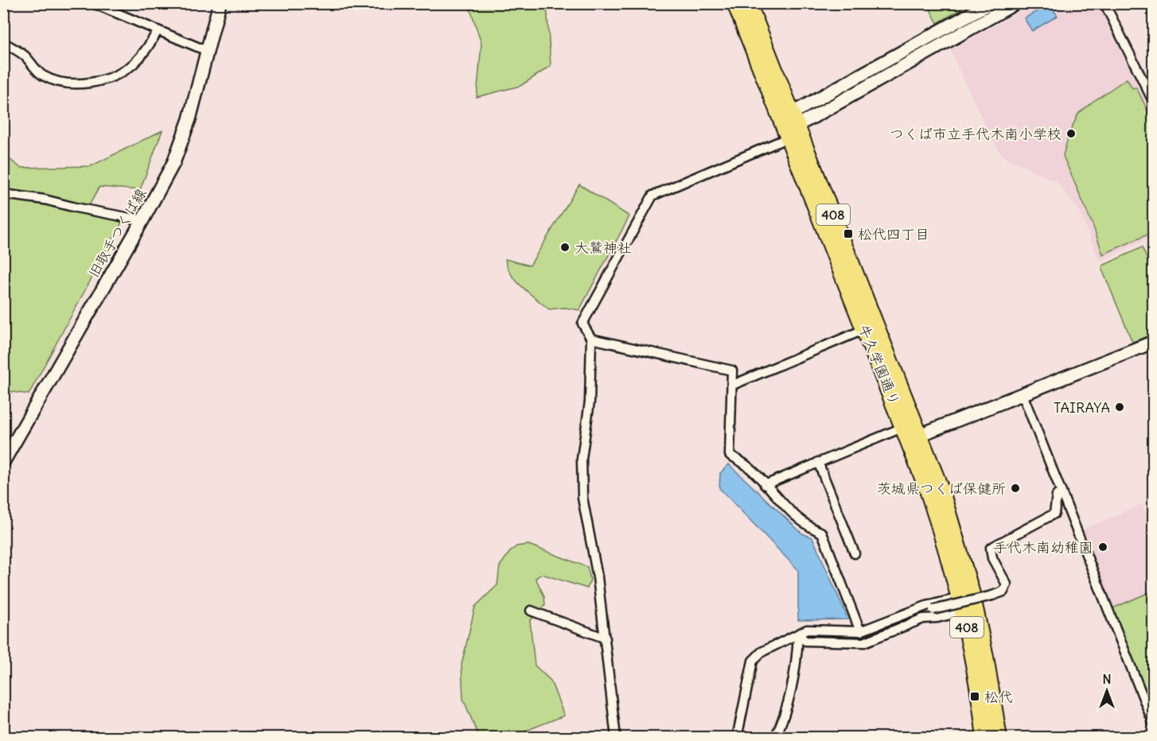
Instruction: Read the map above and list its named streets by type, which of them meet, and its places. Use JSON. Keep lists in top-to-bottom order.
{
  "streets": {
    "highway": ["408", "牛久学園通り"],
    "street": ["旧取手つくば線"]
  },
  "places": {
    "other": [
      "つくば市立手代木南小学校",
      "大鷲神社",
      "TAIRAYA",
      "茨城県つくば保健所",
      "手代木南幼稚園"
    ],
    "transit": ["松代四丁目", "松代"]
  },
  "north": "top"
}
